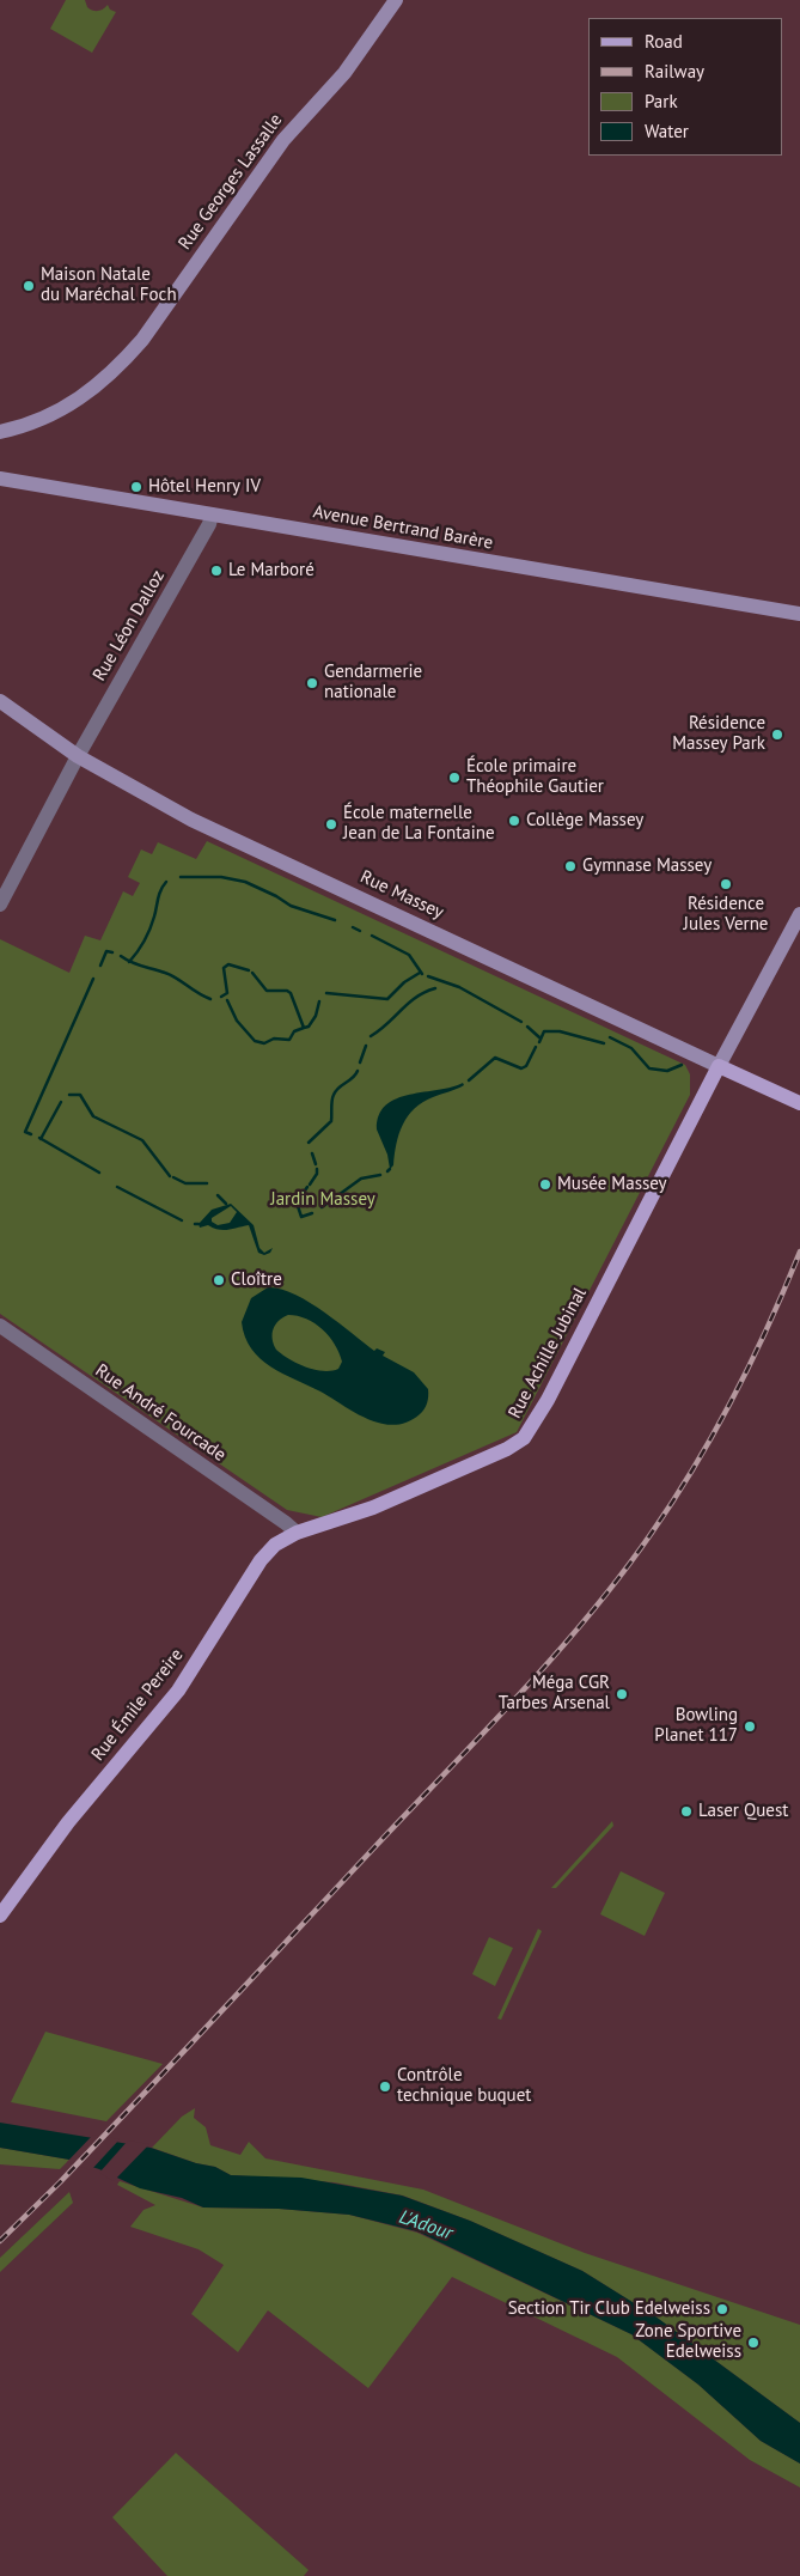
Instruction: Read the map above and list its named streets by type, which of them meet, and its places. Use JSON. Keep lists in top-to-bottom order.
{
  "streets": {
    "main road": [
      "Rue Georges Lassalle",
      "Avenue Bertrand Barère",
      "Rue Massey",
      "Rue Achille Jubinal",
      "Rue Émile Pereire"
    ],
    "street": ["Rue Léon Dalloz", "Rue André Fourcade"]
  },
  "crossings": [
    ["Avenue Bertrand Barère", "Rue Léon Dalloz"],
    ["Rue Léon Dalloz", "Rue Massey"],
    ["Rue Massey", "Rue Achille Jubinal"],
    ["Rue Achille Jubinal", "Rue André Fourcade"],
    ["Rue Achille Jubinal", "Rue Émile Pereire"],
    ["Rue André Fourcade", "Rue Émile Pereire"]
  ],
  "water": ["L'Adour"],
  "parks": ["Jardin Massey"],
  "places": [
    "Maison Natale du Maréchal Foch",
    "Hôtel Henry IV",
    "Le Marboré",
    "Gendarmerie nationale",
    "Résidence Massey Park",
    "École primaire Théophile Gautier",
    "Collège Massey",
    "École maternelle Jean de La Fontaine",
    "Gymnase Massey",
    "Résidence Jules Verne",
    "Musée Massey",
    "Cloître",
    "Méga CGR Tarbes Arsenal",
    "Bowling Planet 117",
    "Laser Quest",
    "Contrôle technique buquet",
    "Section Tir Club Edelweiss",
    "Zone Sportive Edelweiss"
  ],
  "legend": [
    "Road",
    "Railway",
    "Park",
    "Water"
  ]
}
